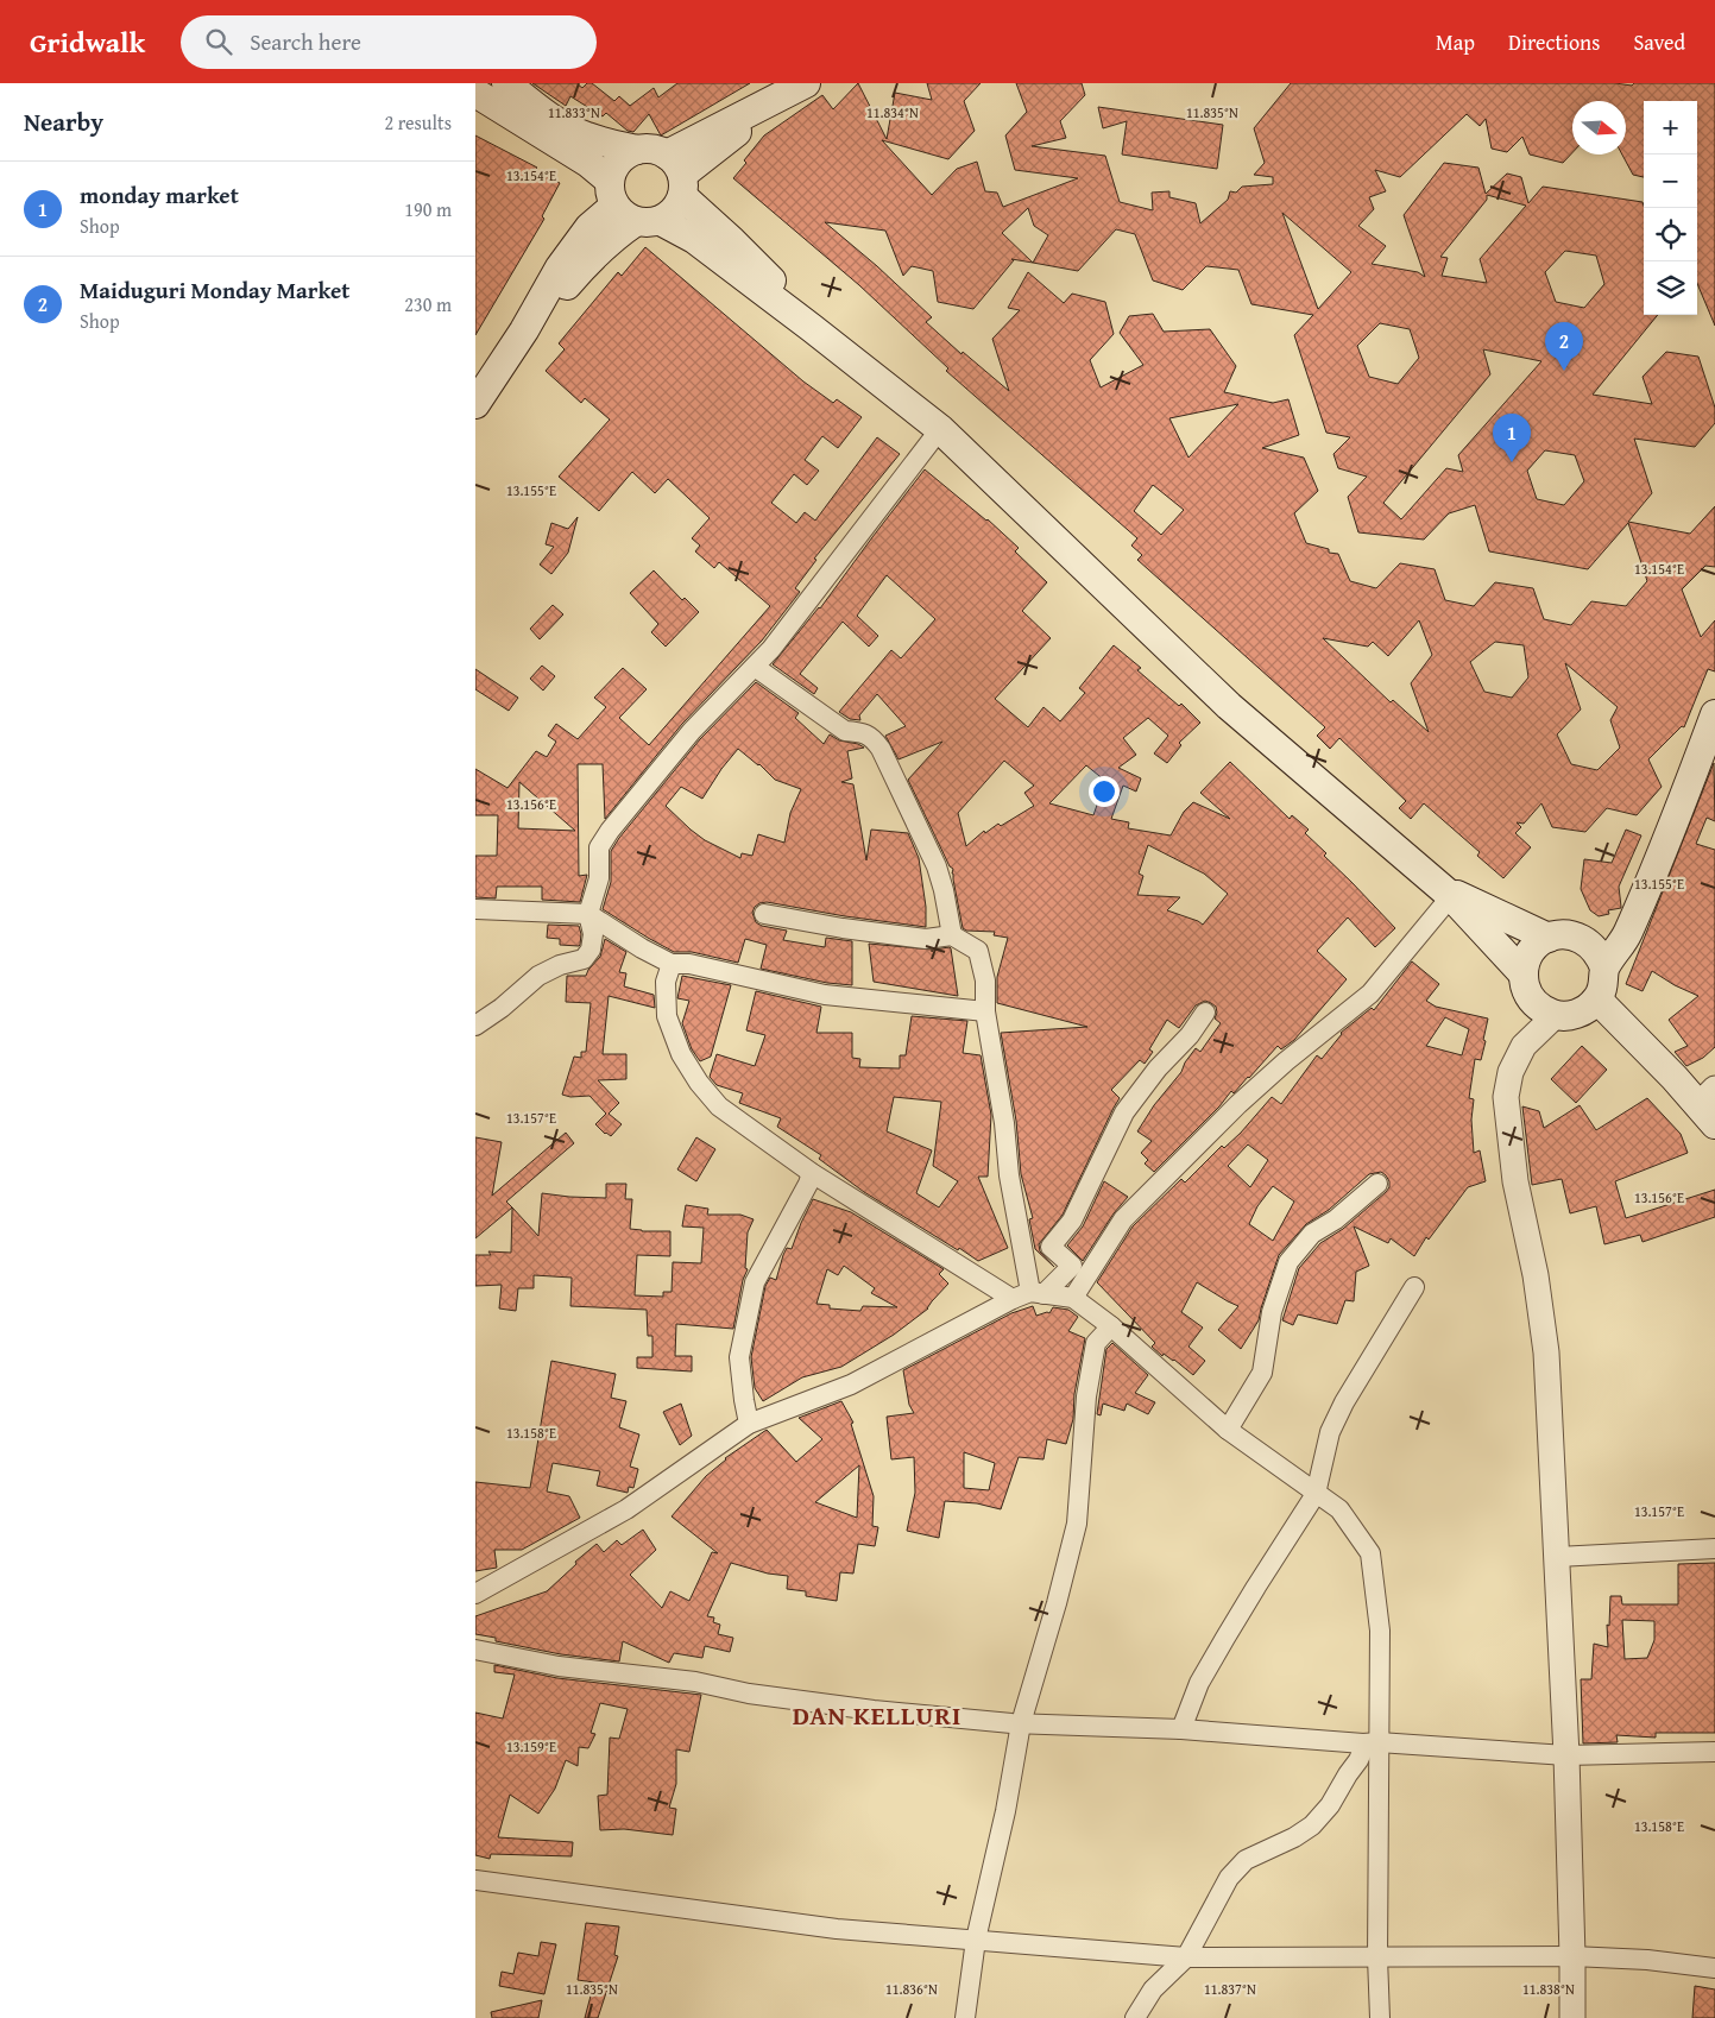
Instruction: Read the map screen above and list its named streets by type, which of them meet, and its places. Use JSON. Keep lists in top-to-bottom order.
{
  "districts": ["DAN KELLURI"],
  "north": "right",
  "page": {
    "header": "Gridwalk",
    "search": "Search here",
    "nav": ["Map", "Directions", "Saved"],
    "heading": ["Nearby", "2 results"],
    "map_buttons": ["+", "−"],
    "list": [
      {
        "mark": "1",
        "name": "monday market",
        "note": "Shop",
        "value": "190 m"
      },
      {
        "mark": "2",
        "name": "Maiduguri Monday Market",
        "note": "Shop",
        "value": "230 m"
      }
    ],
    "pins": ["2", "1"]
  },
  "coordinates": [
    "11.833°N",
    "11.834°N",
    "11.835°N",
    "13.154°E",
    "13.155°E",
    "13.156°E",
    "13.157°E",
    "13.158°E",
    "13.159°E",
    "11.836°N",
    "11.837°N",
    "11.838°N"
  ]
}
